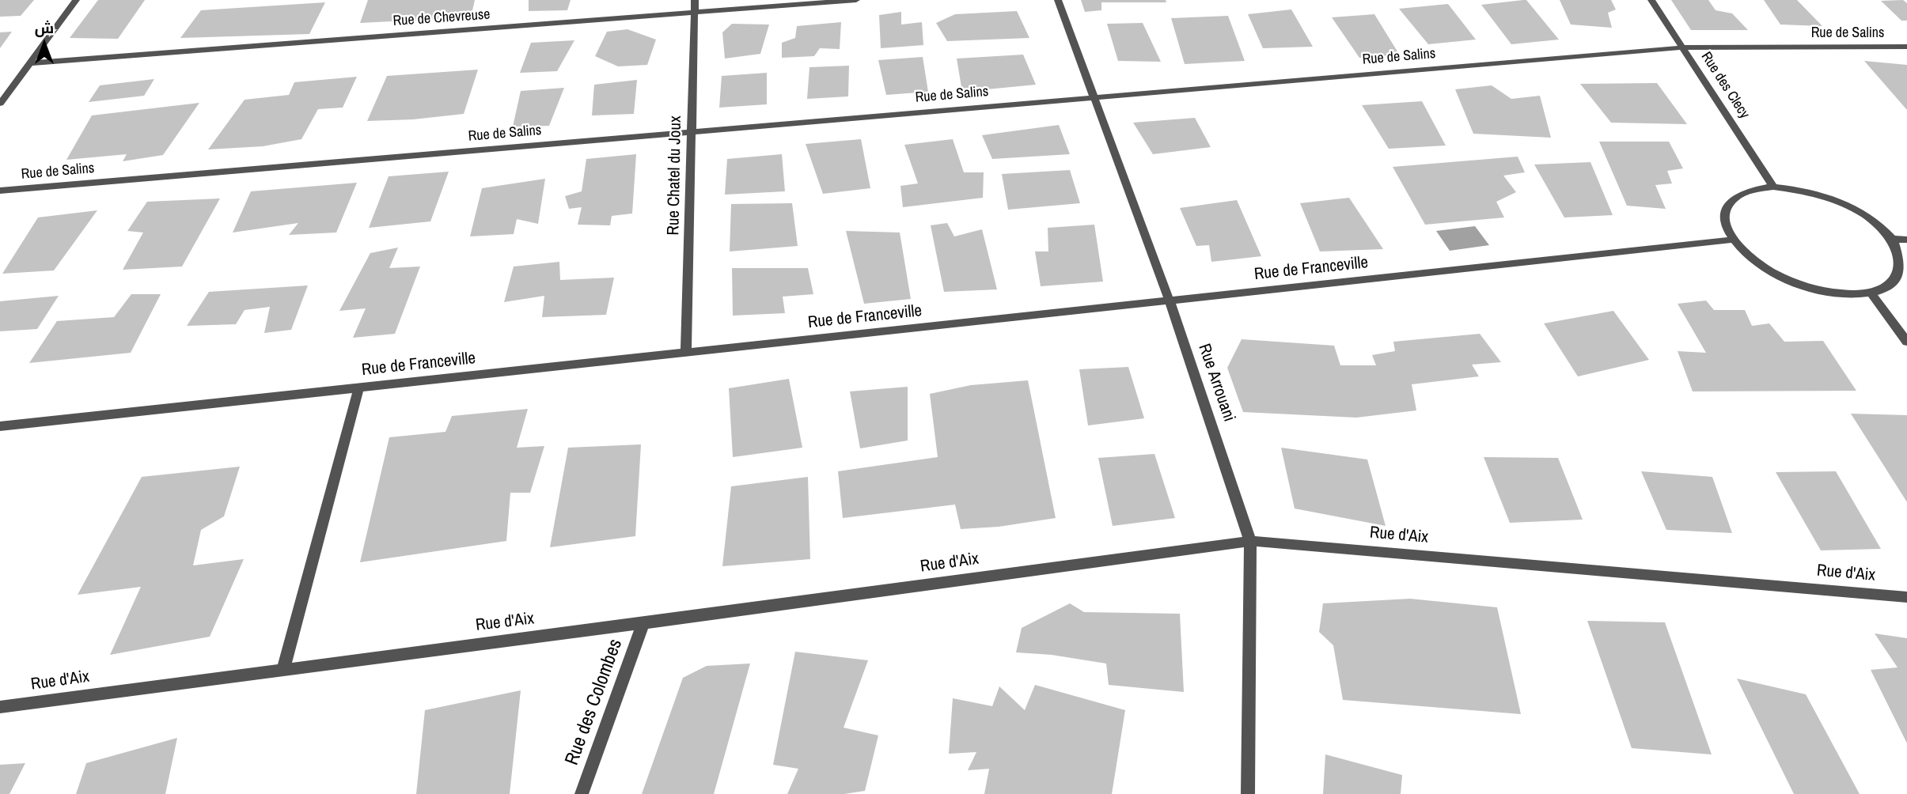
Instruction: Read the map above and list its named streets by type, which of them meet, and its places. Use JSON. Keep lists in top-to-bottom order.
{
  "streets": {
    "street": [
      "Rue de Chevreuse",
      "Rue de Salins",
      "Rue des Clecy",
      "Rue Chatel du Joux",
      "Rue de Franceville",
      "Rue Arrouani",
      "Rue d'Aix",
      "Rue des Colombes"
    ]
  },
  "crossings": [
    ["Rue de Chevreuse", "Rue Chatel du Joux"],
    ["Rue de Salins", "Rue des Clecy"],
    ["Rue de Salins", "Rue Chatel du Joux"],
    ["Rue de Salins", "Rue Arrouani"],
    ["Rue Chatel du Joux", "Rue de Franceville"],
    ["Rue de Franceville", "Rue Arrouani"],
    ["Rue Arrouani", "Rue d'Aix"],
    ["Rue d'Aix", "Rue des Colombes"]
  ],
  "north": "top"
}
